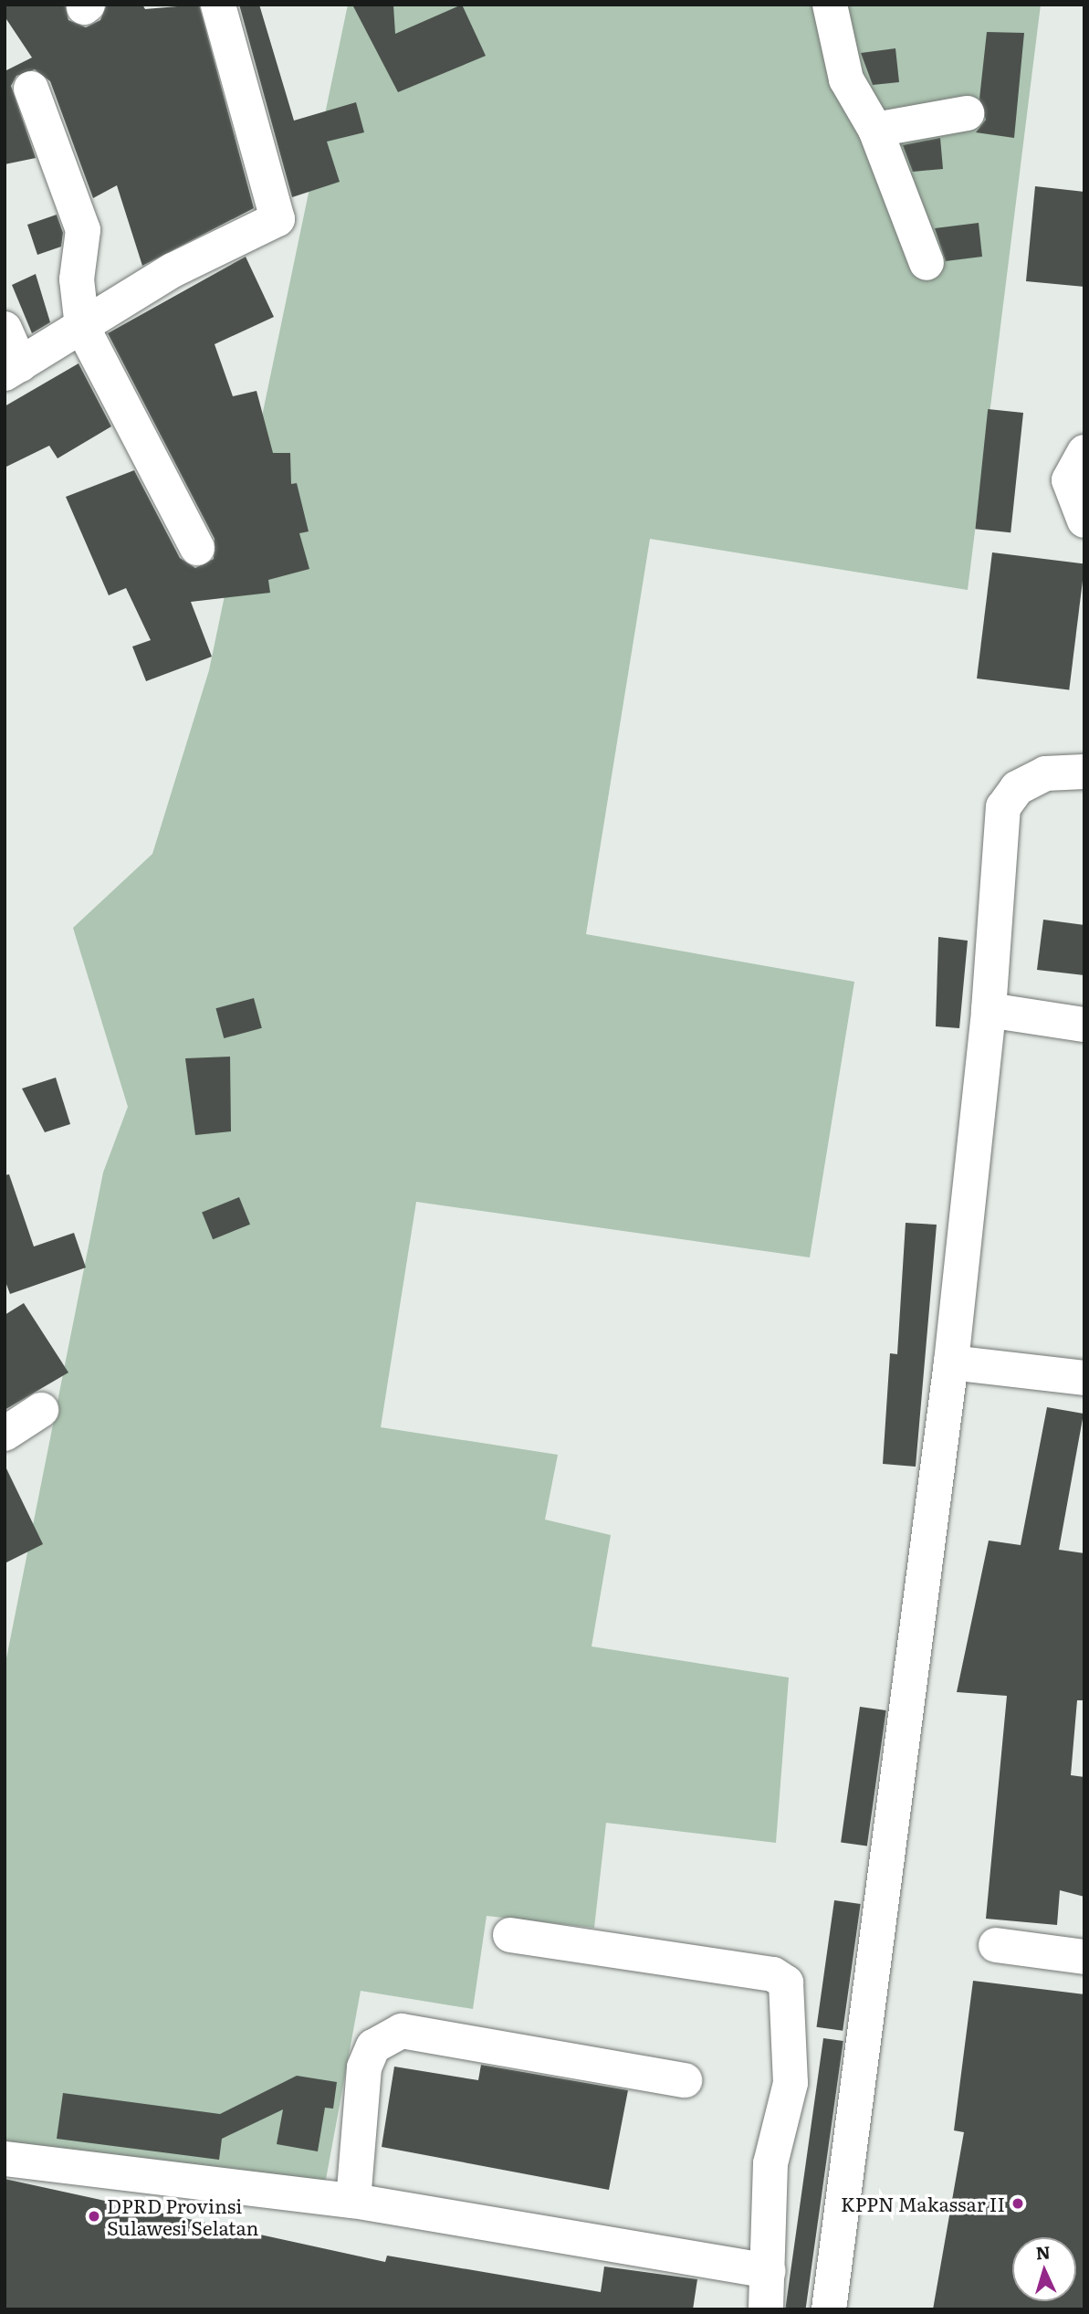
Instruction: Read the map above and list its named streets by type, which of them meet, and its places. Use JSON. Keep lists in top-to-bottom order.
{
  "places": ["KPPN Makassar II", "DPRD Provinsi Sulawesi Selatan"],
  "north": "top"
}
